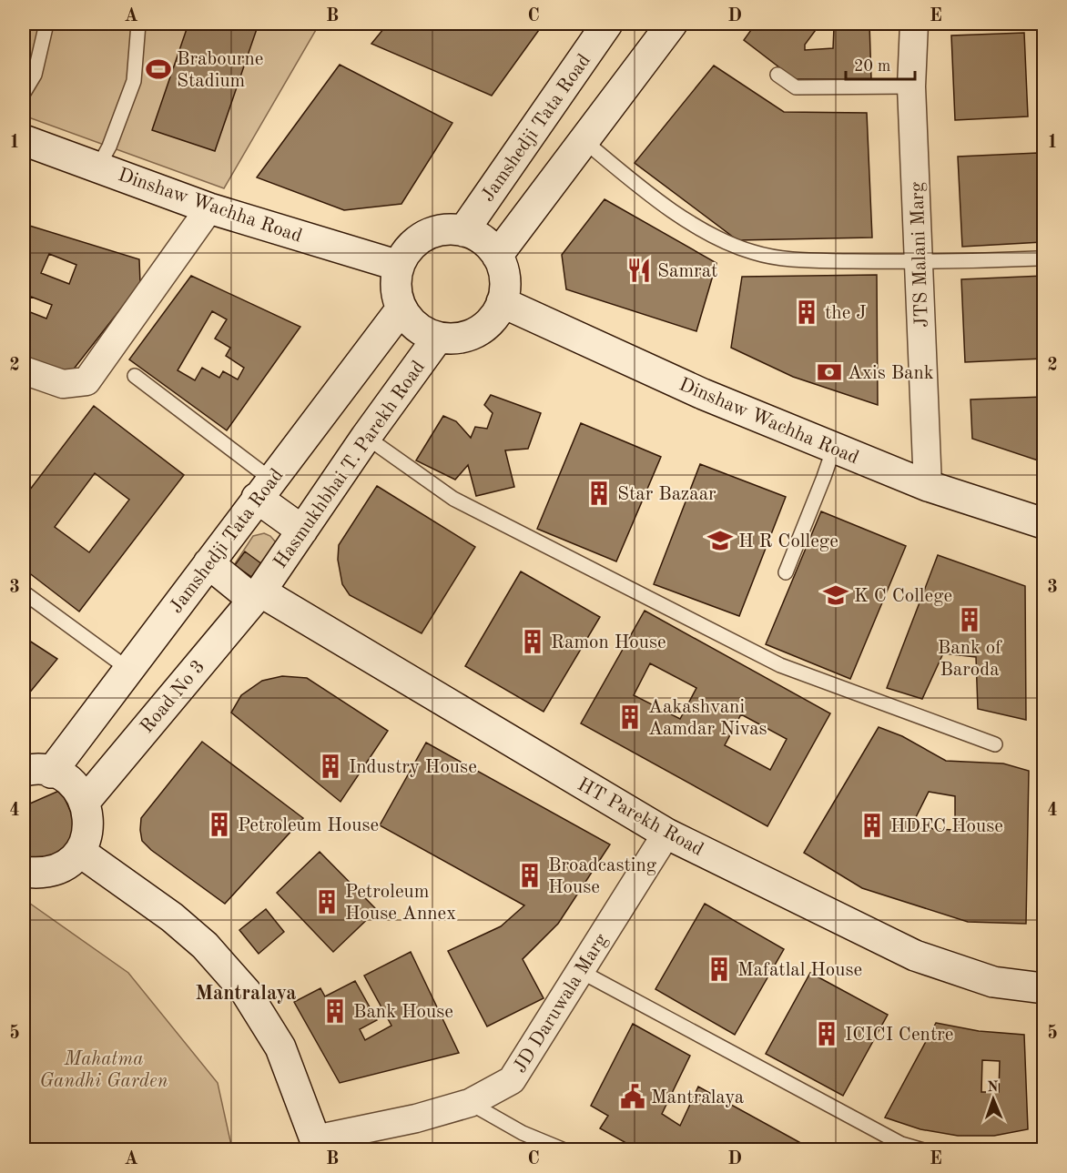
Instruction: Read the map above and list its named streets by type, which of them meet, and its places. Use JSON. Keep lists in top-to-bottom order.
{
  "streets": {
    "street": [
      "Jamshedji Tata Road",
      "Dinshaw Wachha Road",
      "JTS Malani Marg",
      "Hasmukhbhai T. Parekh Road",
      "Road No 3",
      "HT Parekh Road",
      "JD Daruwala Marg"
    ]
  },
  "crossings": [
    ["Jamshedji Tata Road", "Dinshaw Wachha Road"],
    ["Jamshedji Tata Road", "Hasmukhbhai T. Parekh Road"],
    ["Jamshedji Tata Road", "Road No 3"],
    ["Jamshedji Tata Road", "HT Parekh Road"],
    ["Dinshaw Wachha Road", "JTS Malani Marg"],
    ["Dinshaw Wachha Road", "Hasmukhbhai T. Parekh Road"],
    ["Hasmukhbhai T. Parekh Road", "Road No 3"],
    ["Hasmukhbhai T. Parekh Road", "HT Parekh Road"],
    ["Road No 3", "HT Parekh Road"],
    ["HT Parekh Road", "JD Daruwala Marg"]
  ],
  "districts": ["Mantralaya"],
  "parks": ["Mahatma Gandhi Garden"],
  "places": {
    "sports": ["Brabourne Stadium"],
    "restaurant": ["Samrat"],
    "building": [
      "the J",
      "Star Bazaar",
      "Bank of Baroda",
      "Ramon House",
      "Aakashvani Aamdar Nivas",
      "Industry House",
      "Petroleum House",
      "HDFC House",
      "Broadcasting House",
      "Petroleum House Annex",
      "Mafatlal House",
      "Bank House",
      "ICICI Centre"
    ],
    "bank": ["Axis Bank"],
    "school or university": ["H R College", "K C College"],
    "public building": ["Mantralaya"]
  },
  "scale_bar": "20 m",
  "north": "top",
  "grid": {
    "columns": [
      "A",
      "B",
      "C",
      "D",
      "E"
    ],
    "rows": [
      "1",
      "2",
      "3",
      "4",
      "5"
    ]
  }
}
